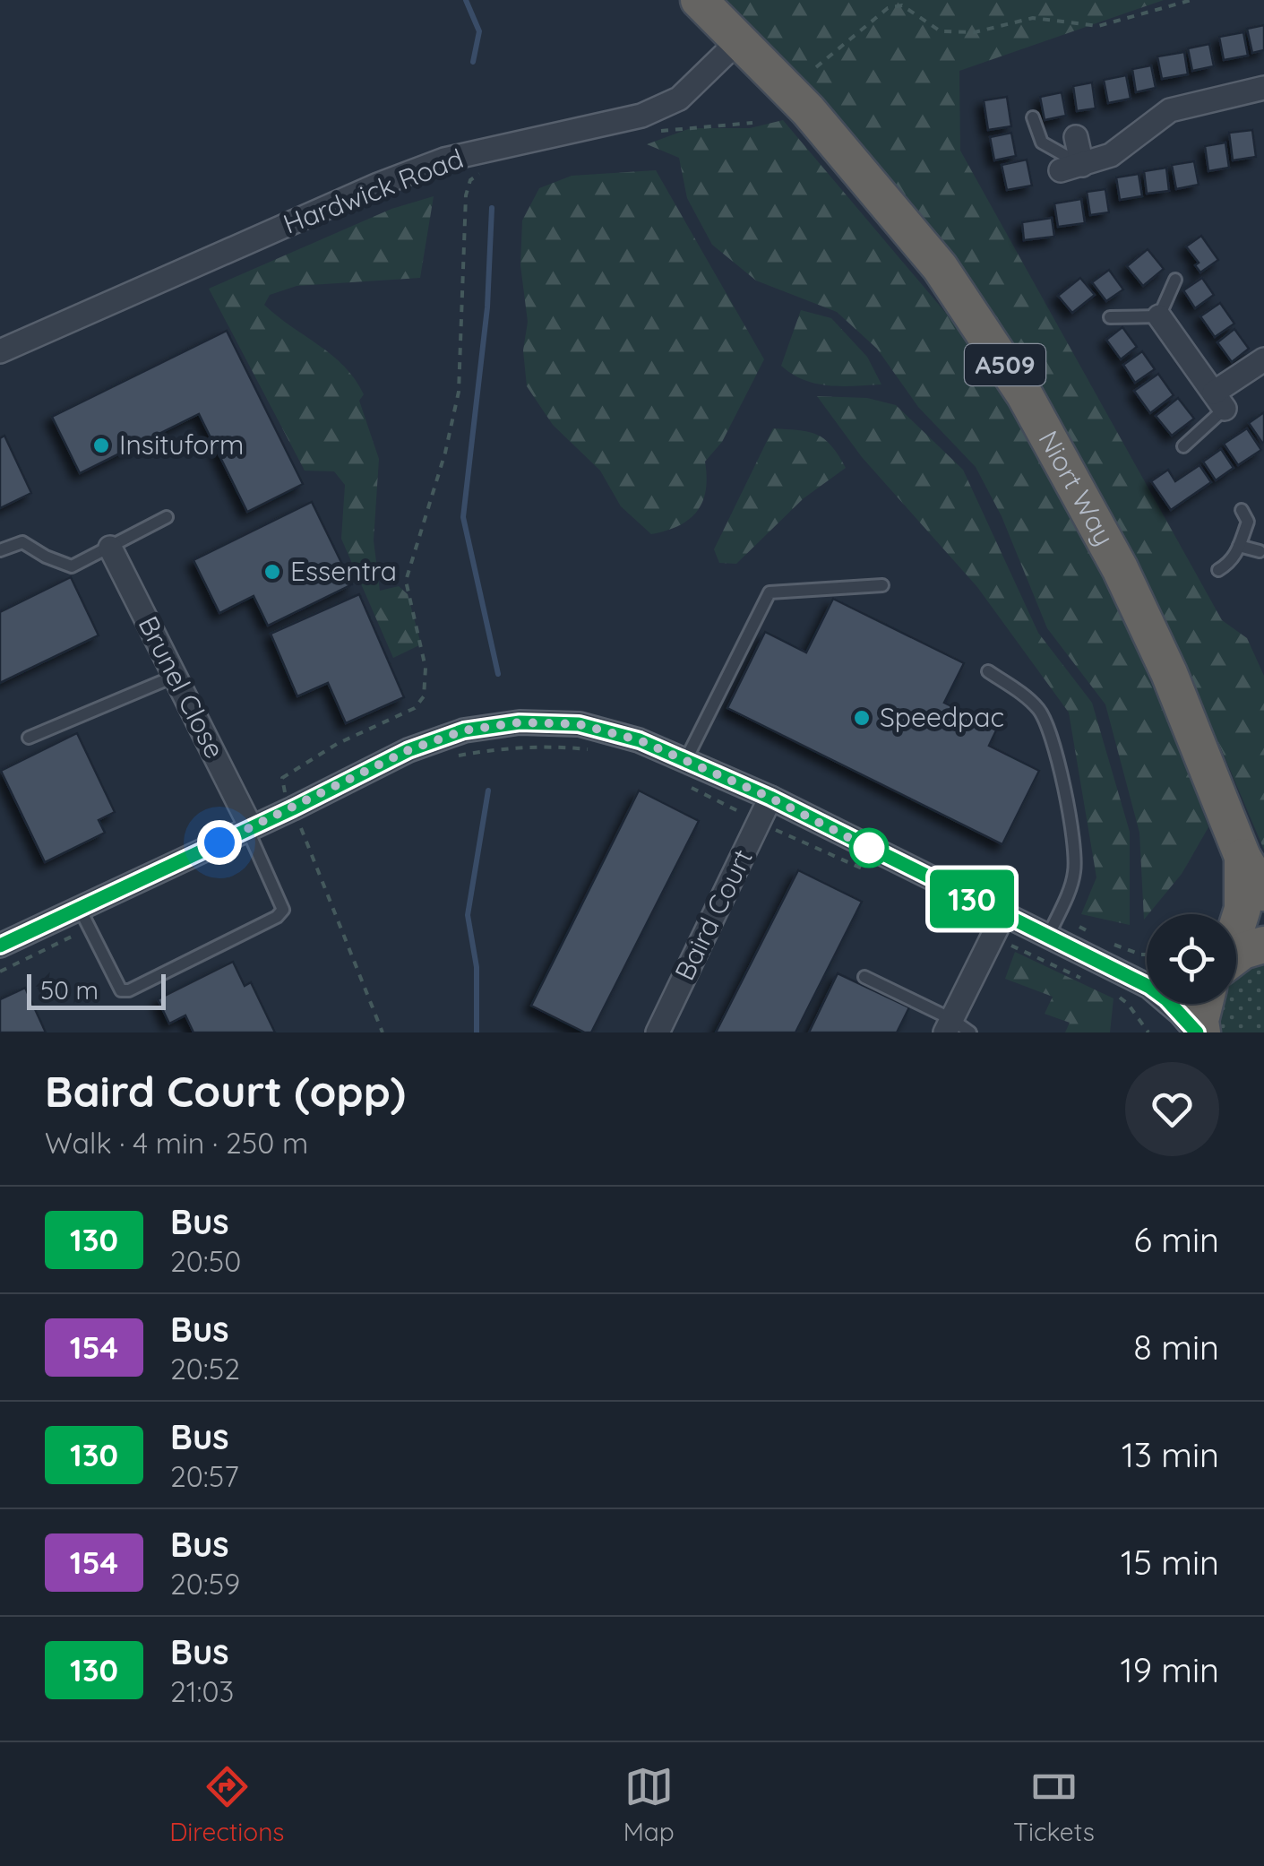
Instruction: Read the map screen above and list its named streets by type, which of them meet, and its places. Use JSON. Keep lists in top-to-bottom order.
{
  "streets": {
    "highway": ["A509", "Niort Way"],
    "street": ["Hardwick Road", "Brunel Close", "Baird Court"]
  },
  "crossings": [
    ["Hardwick Road", "Niort Way"]
  ],
  "places": ["Insituform", "Essentra", "Speedpac"],
  "lines": ["bus line 130"],
  "scale_bar": "50 m",
  "page": {
    "on_map": "130",
    "scale": "50 m",
    "heading": ["Baird Court (opp)", "Walk · 4 min · 250 m"],
    "list": [
      {
        "mark": "130",
        "name": "Bus",
        "note": "20:50",
        "value": "6 min"
      },
      {
        "mark": "154",
        "name": "Bus",
        "note": "20:52",
        "value": "8 min"
      },
      {
        "mark": "130",
        "name": "Bus",
        "note": "20:57",
        "value": "13 min"
      },
      {
        "mark": "154",
        "name": "Bus",
        "note": "20:59",
        "value": "15 min"
      },
      {
        "mark": "130",
        "name": "Bus",
        "note": "21:03",
        "value": "19 min"
      }
    ],
    "tabs": ["Directions", "Map", "Tickets"]
  }
}
